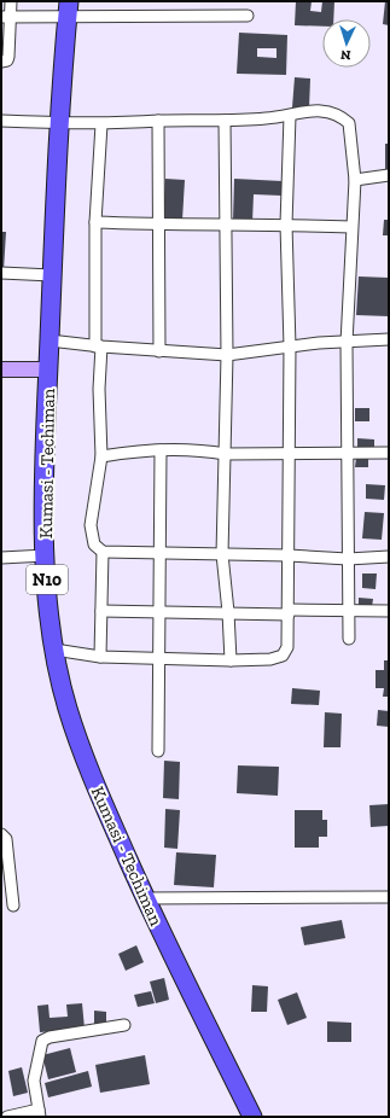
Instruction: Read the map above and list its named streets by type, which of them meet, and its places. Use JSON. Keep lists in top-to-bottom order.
{
  "streets": {
    "highway": ["Kumasi - Techiman", "N10"]
  },
  "north": "bottom"
}
